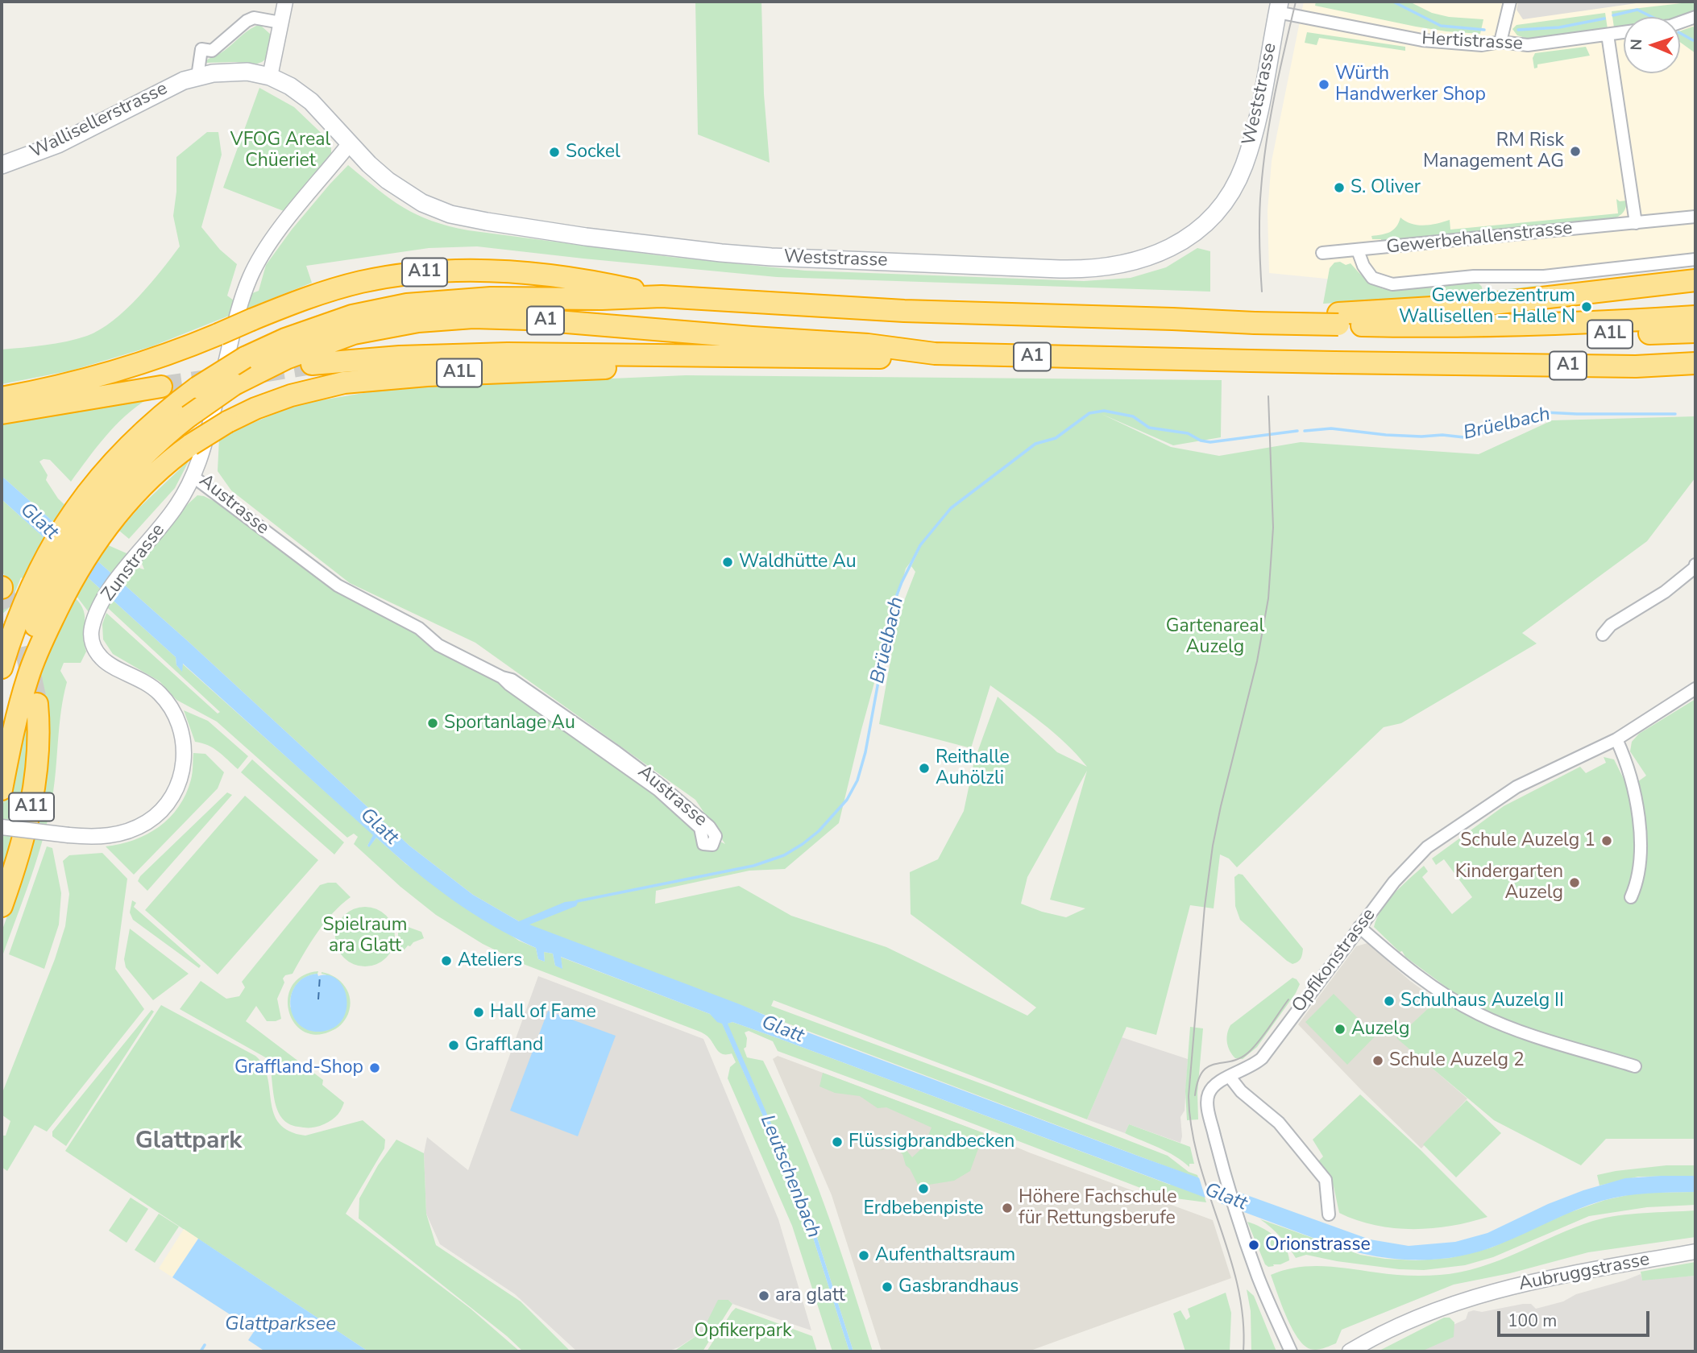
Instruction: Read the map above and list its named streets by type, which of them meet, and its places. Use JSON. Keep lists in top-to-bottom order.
{
  "streets": {
    "highway": ["A11", "A1", "A1L"],
    "main road": ["Weststrasse", "Wallisellerstrasse"],
    "street": [
      "Hertistrasse",
      "Gewerbehallenstrasse",
      "Austrasse",
      "Zunstrasse",
      "Opfikonstrasse",
      "Aubruggstrasse"
    ]
  },
  "crossings": [
    ["Hertistrasse", "Weststrasse"],
    ["Weststrasse", "Wallisellerstrasse"],
    ["Weststrasse", "Austrasse"],
    ["A11", "A1"],
    ["A1", "A1L"],
    ["Austrasse", "Zunstrasse"]
  ],
  "districts": ["Glattpark"],
  "water": [
    "Brüelbach",
    "Glatt",
    "Leutschenbach",
    "Glattparksee"
  ],
  "parks": [
    "VFOG Areal Chüeriet",
    "Gartenareal Auzelg",
    "Spielraum ara Glatt",
    "Opfikerpark"
  ],
  "places": [
    "Würth Handwerker Shop",
    "RM Risk Management AG",
    "Sockel",
    "S. Oliver",
    "Gewerbezentrum Wallisellen – Halle N",
    "Waldhütte Au",
    "Sportanlage Au",
    "Reithalle Auhölzli",
    "Schule Auzelg 1",
    "Kindergarten Auzelg",
    "Ateliers",
    "Schulhaus Auzelg II",
    "Hall of Fame",
    "Auzelg",
    "Graffland",
    "Schule Auzelg 2",
    "Graffland-Shop",
    "Flüssigbrandbecken",
    "Erdbebenpiste",
    "Höhere Fachschule für Rettungsberufe",
    "Orionstrasse",
    "Aufenthaltsraum",
    "Gasbrandhaus",
    "ara glatt"
  ],
  "scale_bar": "100 m",
  "north": "left"
}
